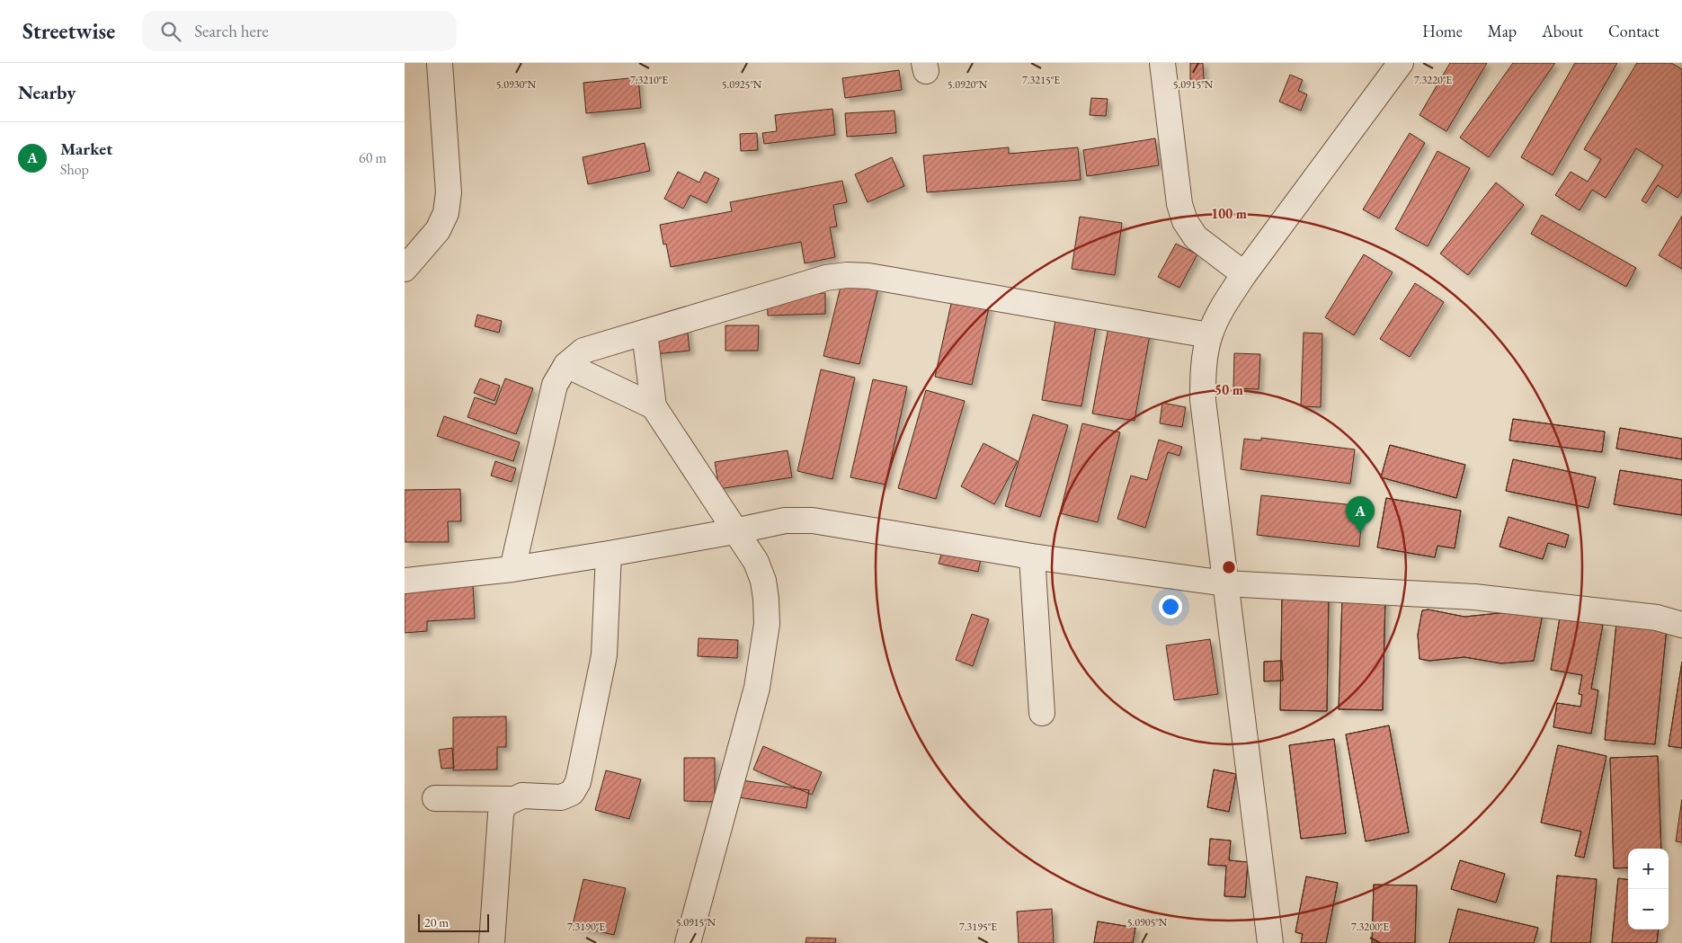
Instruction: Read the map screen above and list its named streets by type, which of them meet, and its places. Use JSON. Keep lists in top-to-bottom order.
{
  "scale_bar": "20 m",
  "page": {
    "header": "Streetwise",
    "search": "Search here",
    "nav": [
      "Home",
      "Map",
      "About",
      "Contact"
    ],
    "heading": "Nearby",
    "list": [
      {
        "mark": "A",
        "name": "Market",
        "note": "Shop",
        "value": "60 m"
      }
    ],
    "pins": "A",
    "map_buttons": ["+", "−"],
    "scale": "20 m"
  },
  "coordinates": [
    "7.3210°E",
    "7.3220°E",
    "7.3215°E",
    "5.0930°N",
    "5.0925°N",
    "5.0920°N",
    "5.0915°N",
    "5.0905°N",
    "7.3190°E",
    "7.3195°E",
    "7.3200°E"
  ],
  "rings": ["100 m", "50 m"]
}
